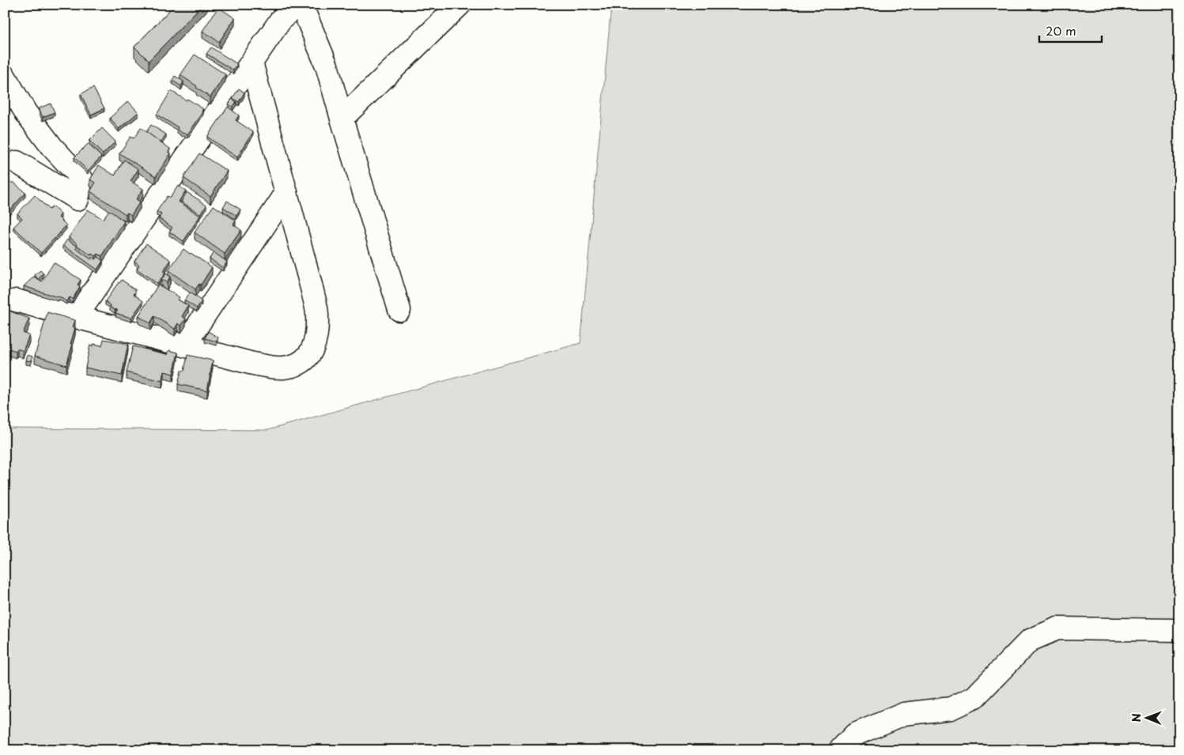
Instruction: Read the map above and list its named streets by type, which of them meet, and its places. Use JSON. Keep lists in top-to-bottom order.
{
  "scale_bar": "20 m",
  "north": "left"
}
